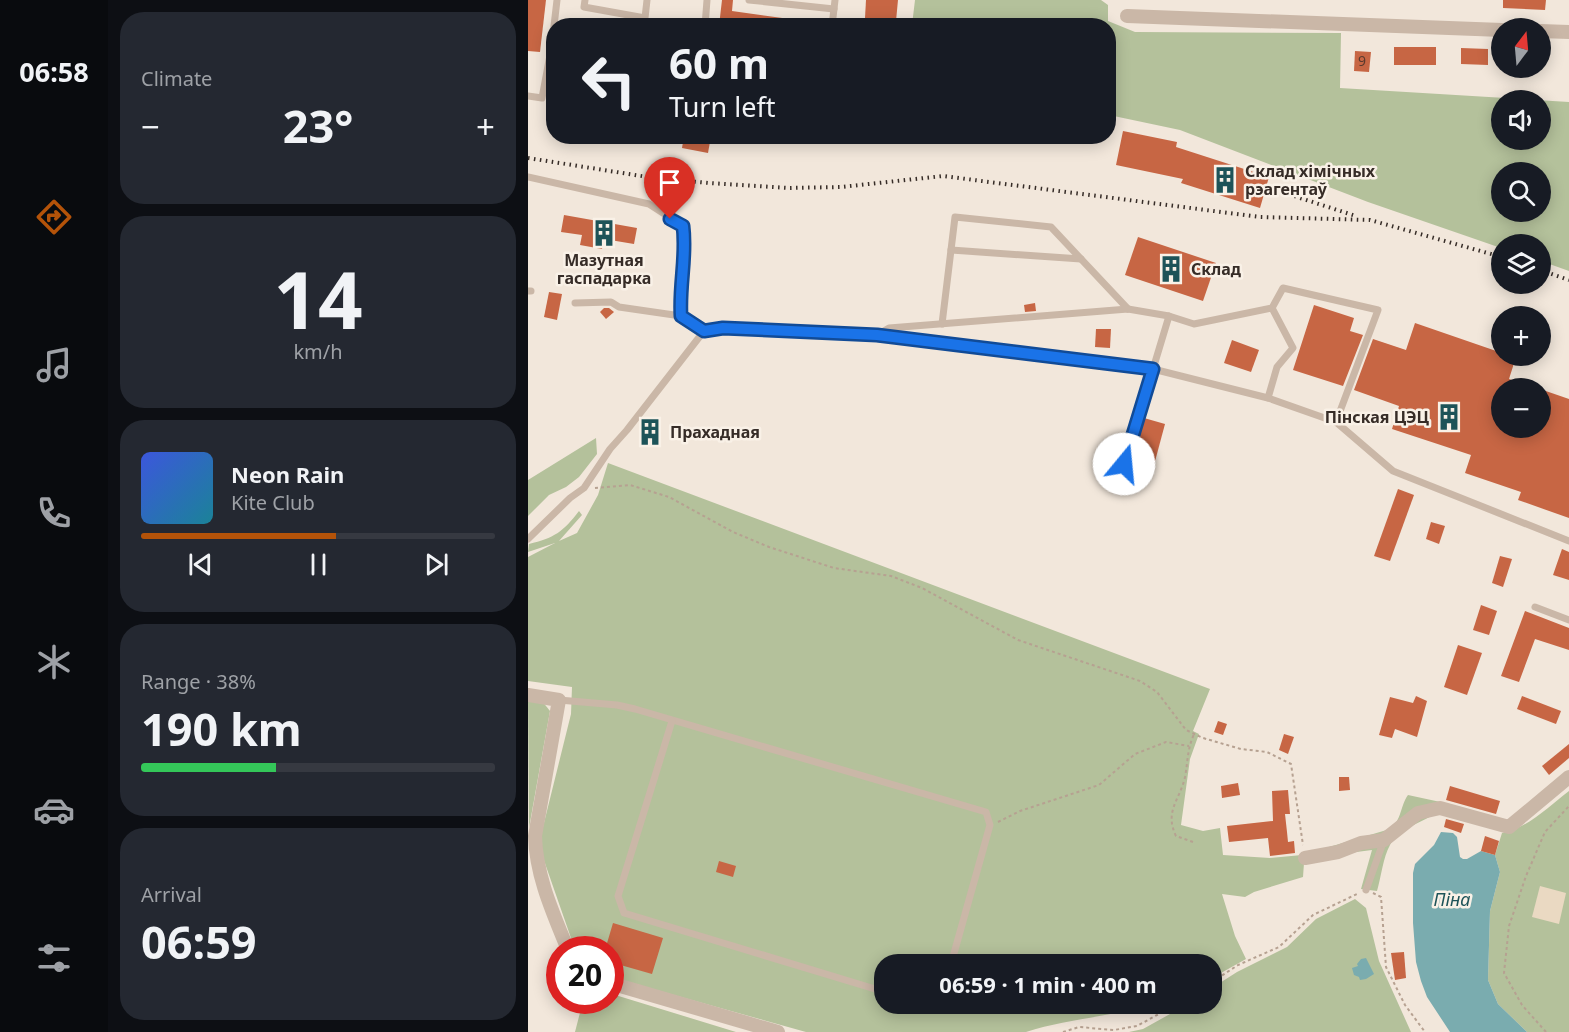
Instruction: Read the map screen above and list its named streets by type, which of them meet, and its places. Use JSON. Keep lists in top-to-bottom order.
{
  "water": ["Піна"],
  "places": {
    "building": [
      "Склад хімічных рэагентаў",
      "Мазутная гаспадарка",
      "Склад",
      "Пінская ЦЭЦ",
      "Прахадная"
    ]
  },
  "house_numbers": ["9"],
  "north": "top",
  "page": {
    "tabs": "06:58",
    "tile": [
      "Climate",
      ["14", "km/h"],
      ["Range · 38%", "190 km"],
      ["Arrival", "06:59"]
    ],
    "map_buttons": ["+", "−"],
    "turn": ["60 m", "Turn left"],
    "heat": ["−", "23°", "+"],
    "song": ["Neon Rain", "Kite Club"],
    "limit": "20",
    "trip": "06:59 · 1 min · 400 m"
  }
}
